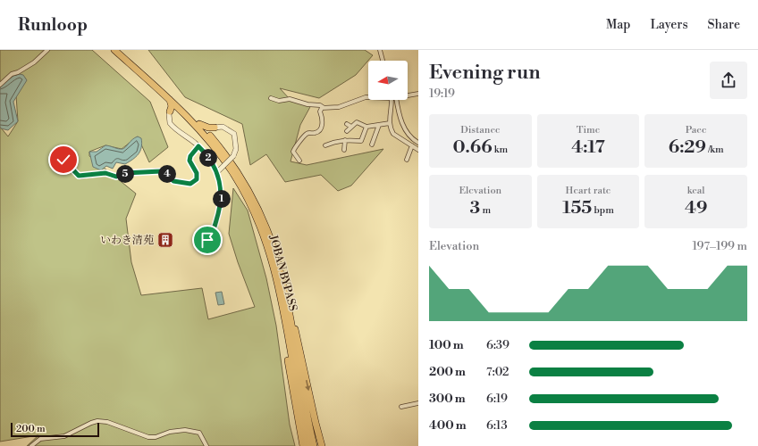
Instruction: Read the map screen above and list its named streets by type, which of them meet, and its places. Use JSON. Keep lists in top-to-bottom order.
{
  "streets": {
    "highway": ["JOBAN BYPASS"]
  },
  "places": {
    "building": ["いわき清苑"]
  },
  "scale_bar": "200 m",
  "north": "left",
  "page": {
    "header": "Runloop",
    "nav": ["Map", "Layers", "Share"],
    "heading": ["Evening run", "19:19"],
    "stats": [
      ["Distance", "0.66 km"],
      ["Time", "4:17"],
      ["Pace", "6:29 /km"],
      ["Elevation", "3 m"],
      ["Heart rate", "155 bpm"],
      ["kcal", "49"]
    ],
    "pins": [
      "2",
      "4",
      "5",
      "1"
    ],
    "chart": ["Elevation", "197–199 m"],
    "list": [
      {
        "name": "100 m",
        "note": "6:39"
      },
      {
        "name": "200 m",
        "note": "7:02"
      },
      {
        "name": "300 m",
        "note": "6:19"
      },
      {
        "name": "400 m",
        "note": "6:13"
      }
    ],
    "scale": "200 m"
  }
}
